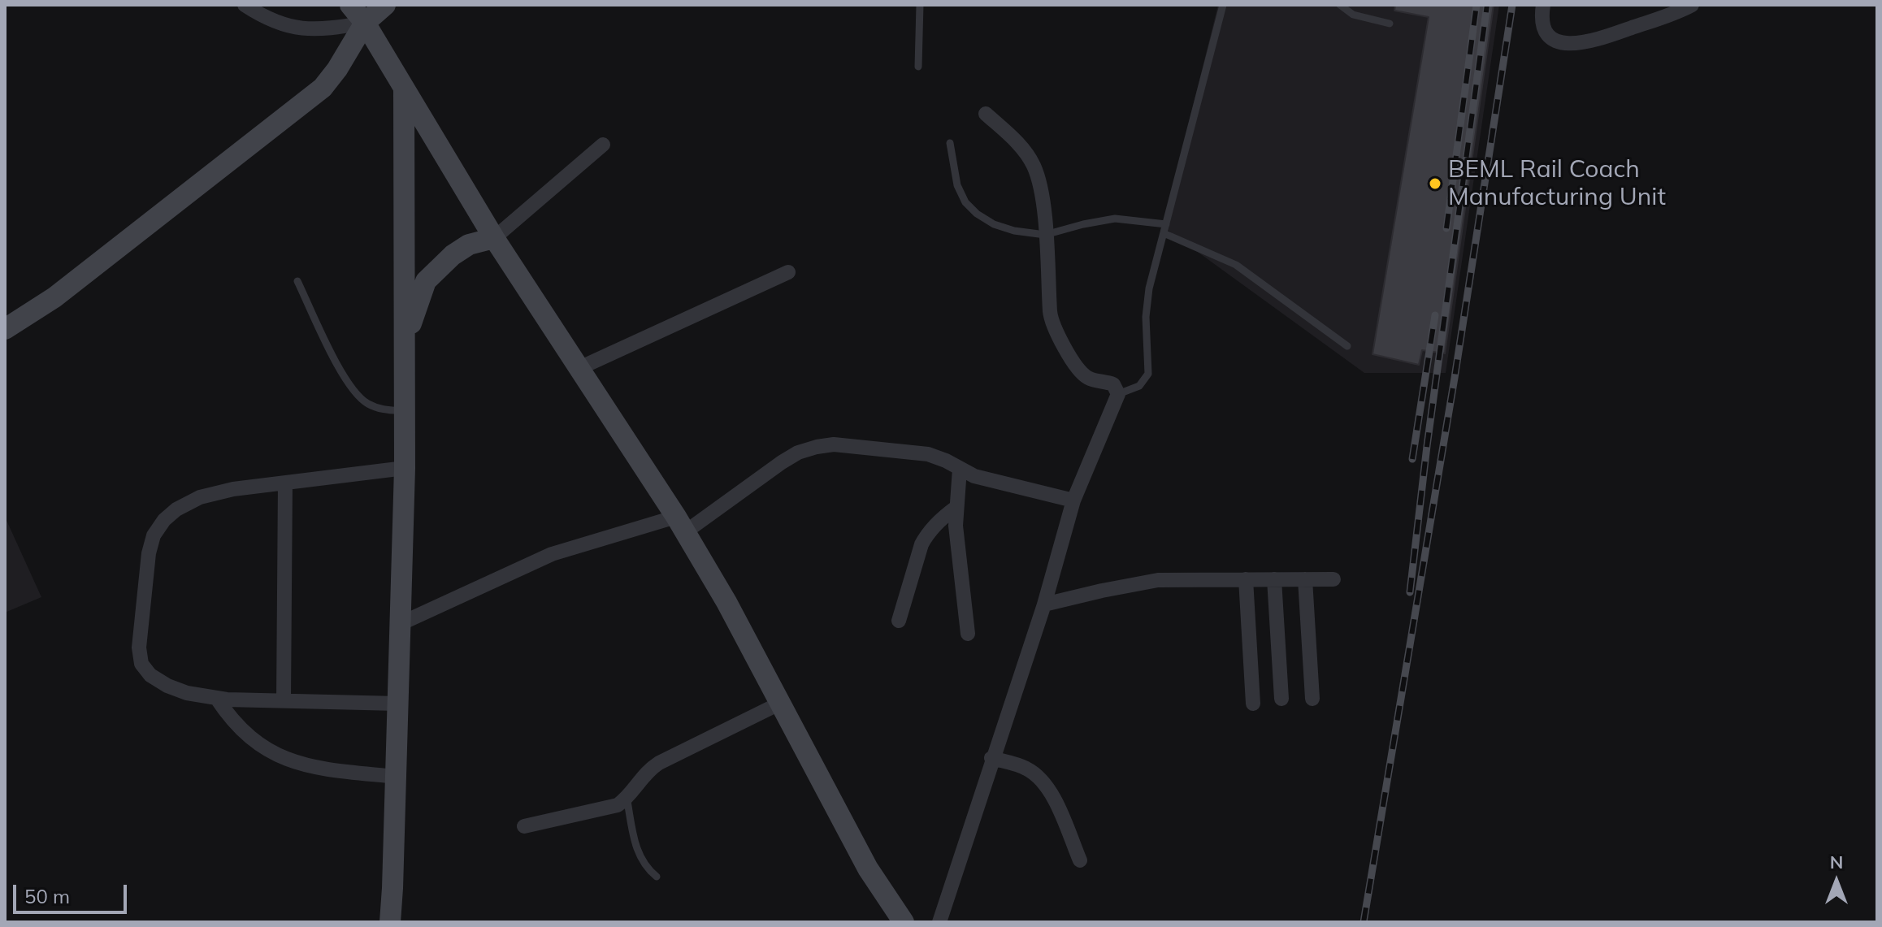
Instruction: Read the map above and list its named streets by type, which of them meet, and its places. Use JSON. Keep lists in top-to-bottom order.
{
  "places": ["BEML Rail Coach Manufacturing Unit"],
  "scale_bar": "50 m",
  "north": "top"
}
